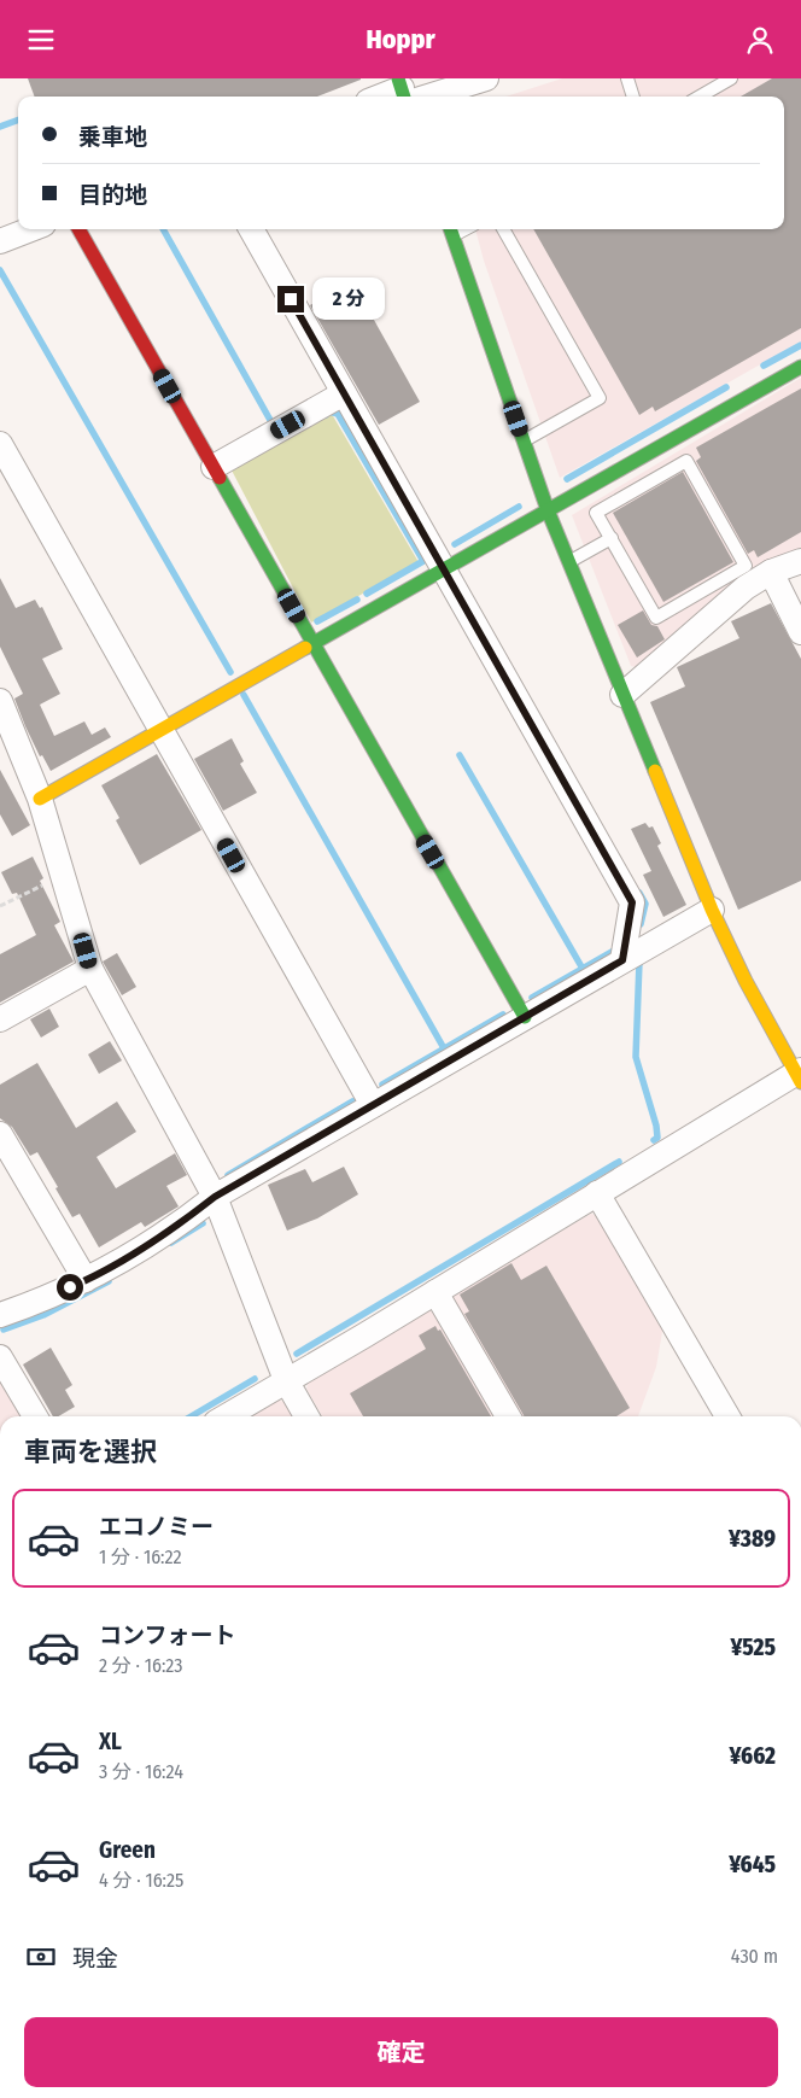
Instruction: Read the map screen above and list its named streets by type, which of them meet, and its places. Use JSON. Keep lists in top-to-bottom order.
{
  "page": {
    "header": "Hoppr",
    "banner": ["乗車地", "目的地"],
    "bubble": "2 分",
    "heading": "車両を選択",
    "list": [
      {
        "name": "エコノミー",
        "note": "1 分 · 16:22",
        "value": "¥389"
      },
      {
        "name": "コンフォート",
        "note": "2 分 · 16:23",
        "value": "¥525"
      },
      {
        "name": "XL",
        "note": "3 分 · 16:24",
        "value": "¥662"
      },
      {
        "name": "Green",
        "note": "4 分 · 16:25",
        "value": "¥645"
      }
    ],
    "pay": ["現金", "430 m"],
    "buttons": "確定"
  }
}
